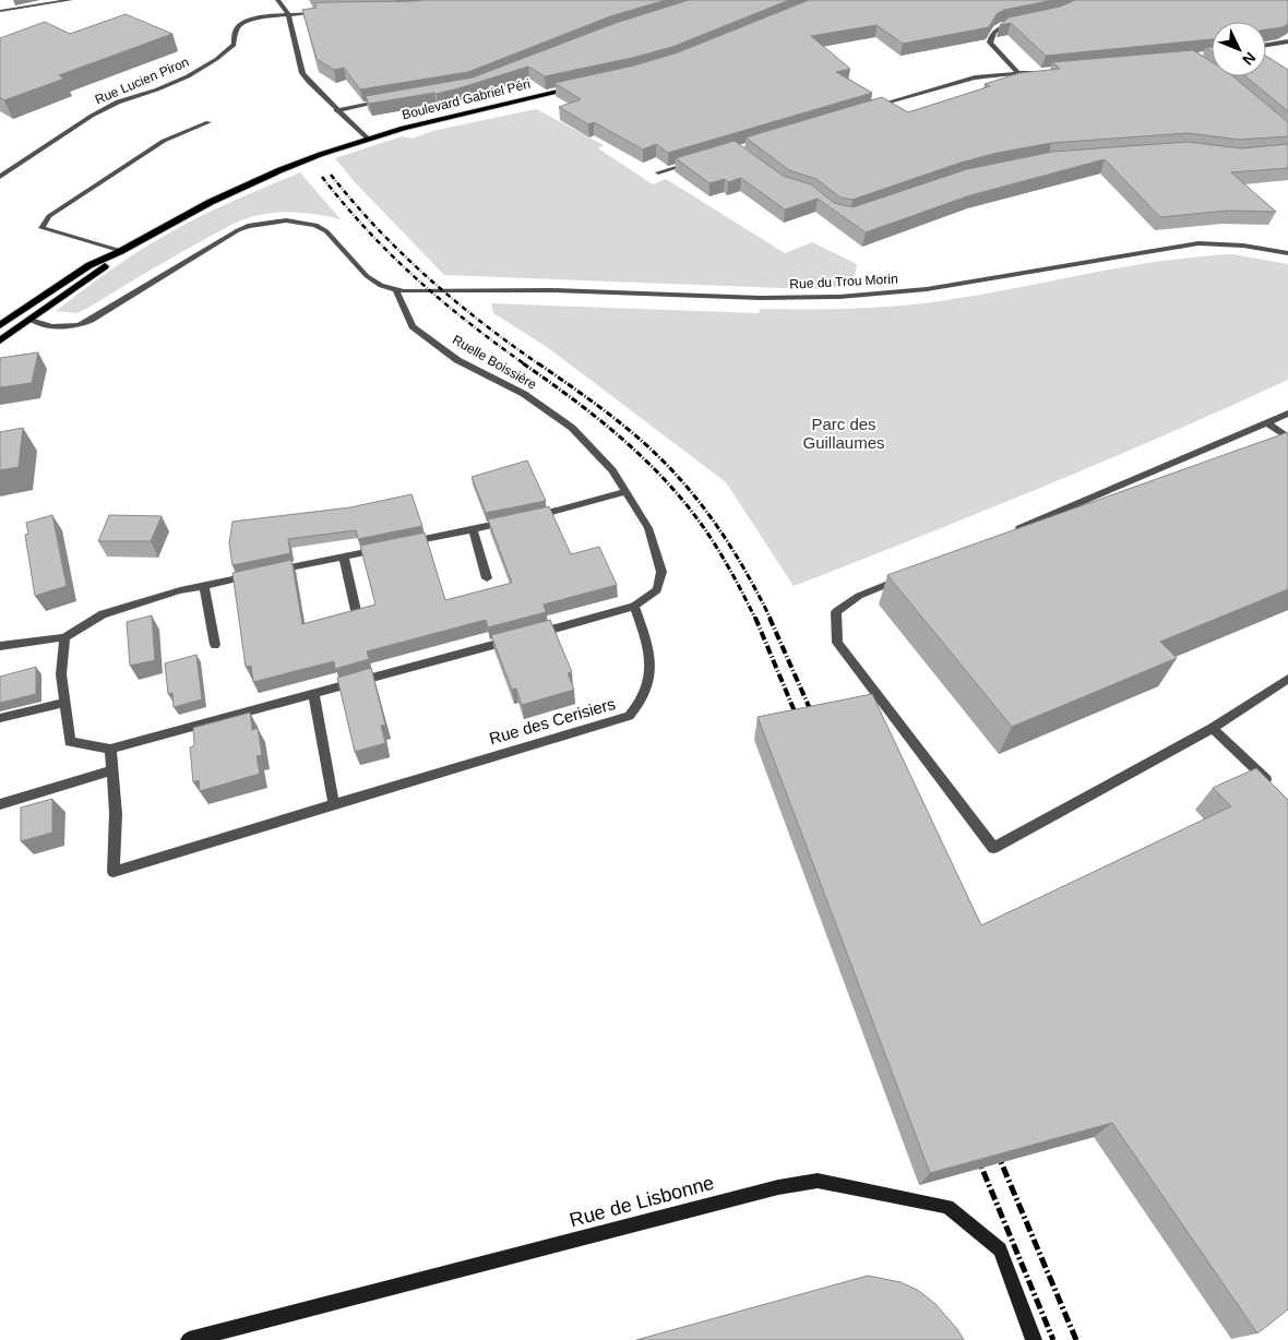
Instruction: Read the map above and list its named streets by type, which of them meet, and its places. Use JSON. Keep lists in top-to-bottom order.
{
  "streets": {
    "main road": ["Boulevard Gabriel Péri"],
    "street": [
      "Rue Lucien Piron",
      "Rue du Trou Morin",
      "Ruelle Boissière",
      "Rue des Cerisiers",
      "Rue de Lisbonne"
    ]
  },
  "crossings": [
    ["Rue du Trou Morin", "Ruelle Boissière"],
    ["Ruelle Boissière", "Rue des Cerisiers"]
  ],
  "parks": ["Parc des Guillaumes"],
  "north": "bottom right"
}
